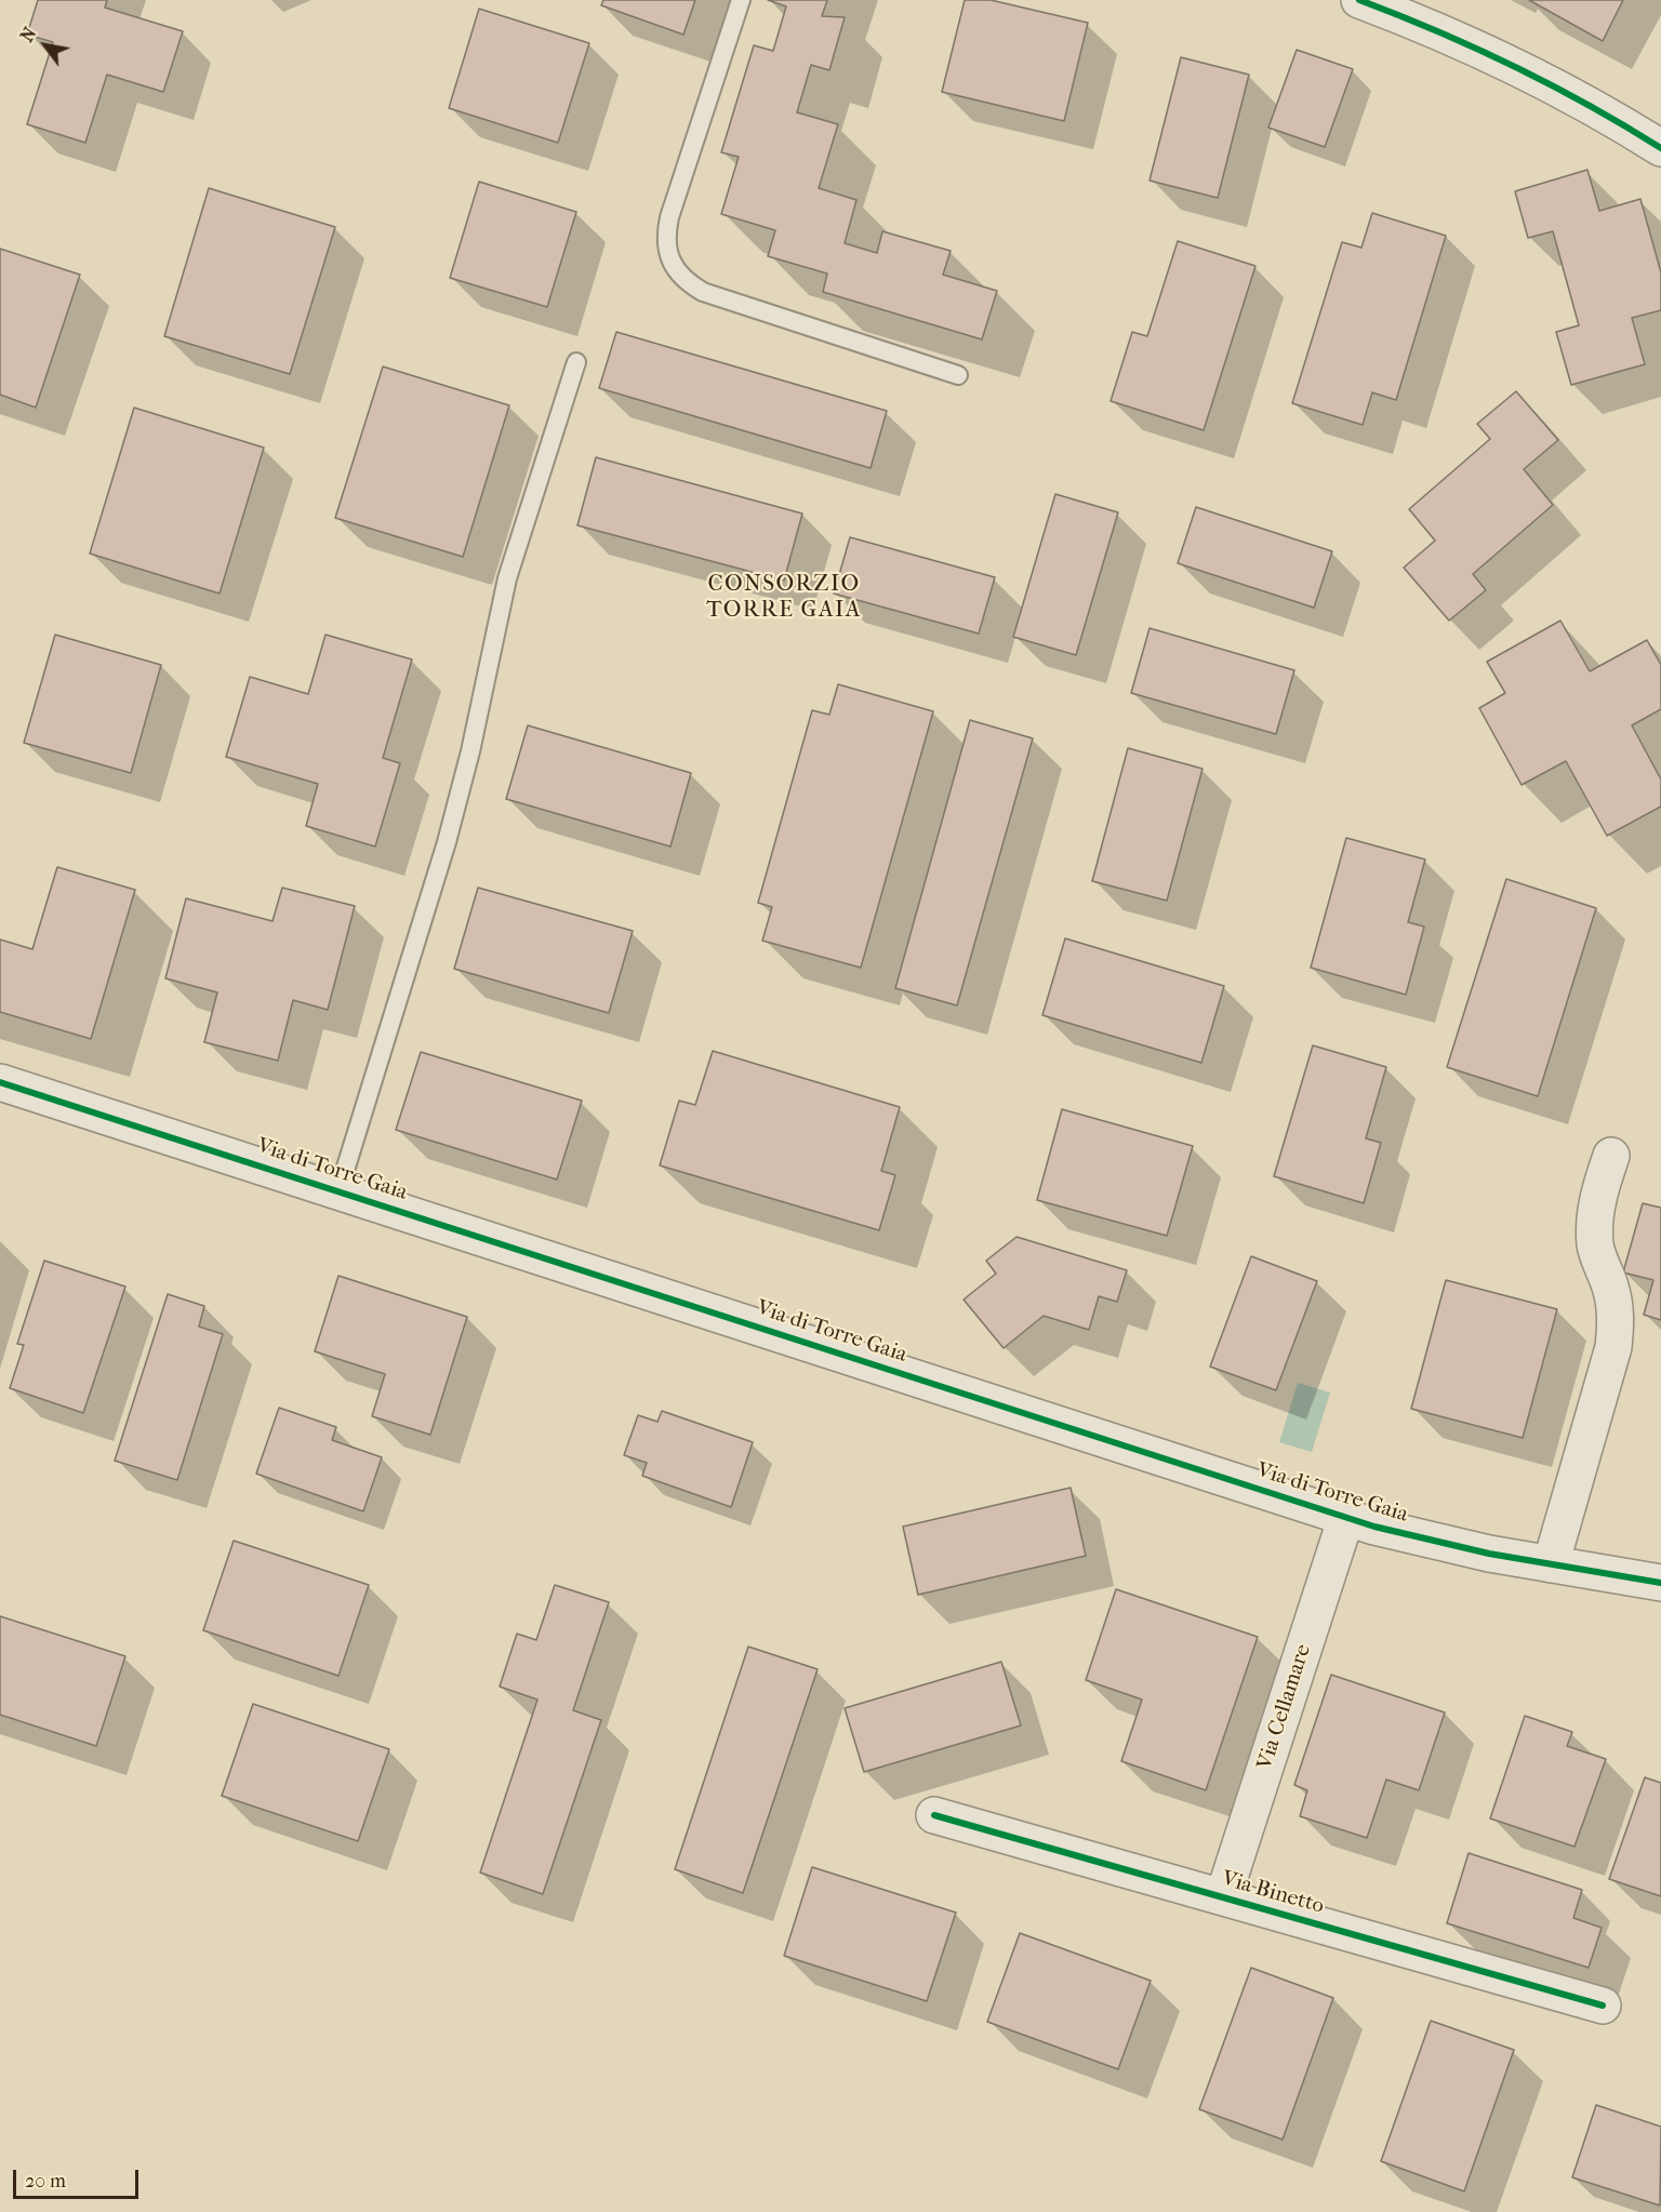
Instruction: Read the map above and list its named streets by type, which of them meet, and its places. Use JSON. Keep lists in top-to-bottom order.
{
  "streets": {
    "street": ["Via di Torre Gaia", "Via Cellamare", "Via Binetto"]
  },
  "crossings": [
    ["Via di Torre Gaia", "Via Cellamare"],
    ["Via Cellamare", "Via Binetto"]
  ],
  "districts": ["CONSORZIO TORRE GAIA"],
  "scale_bar": "20 m",
  "north": "top left"
}
